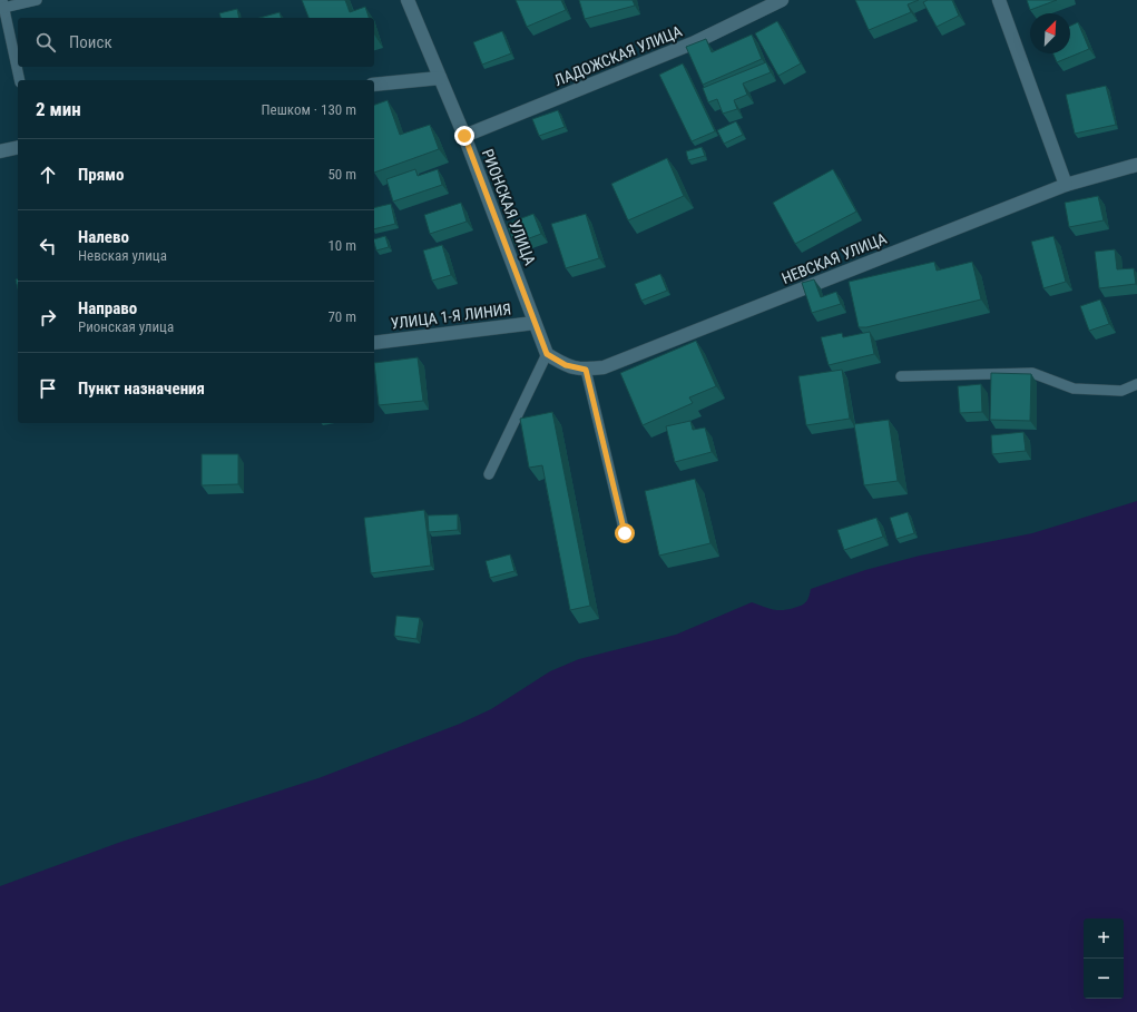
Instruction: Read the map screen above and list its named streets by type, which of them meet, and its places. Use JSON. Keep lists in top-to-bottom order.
{
  "streets": {
    "street": [
      "ЛАДОЖСКАЯ УЛИЦА",
      "РИОНСКАЯ УЛИЦА",
      "НЕВСКАЯ УЛИЦА",
      "УЛИЦА 1-Я ЛИНИЯ"
    ]
  },
  "crossings": [
    ["ЛАДОЖСКАЯ УЛИЦА", "РИОНСКАЯ УЛИЦА"],
    ["РИОНСКАЯ УЛИЦА", "НЕВСКАЯ УЛИЦА"],
    ["РИОНСКАЯ УЛИЦА", "УЛИЦА 1-Я ЛИНИЯ"]
  ],
  "north": "top right",
  "page": {
    "search": "Поиск",
    "heading": ["2 мин", "Пешком · 130 m"],
    "list": [
      ["Прямо", "50 m"],
      ["Налево", "Невская улица", "10 m"],
      ["Направо", "Рионская улица", "70 m"],
      "Пункт назначения"
    ],
    "map_buttons": ["+", "−"]
  }
}
